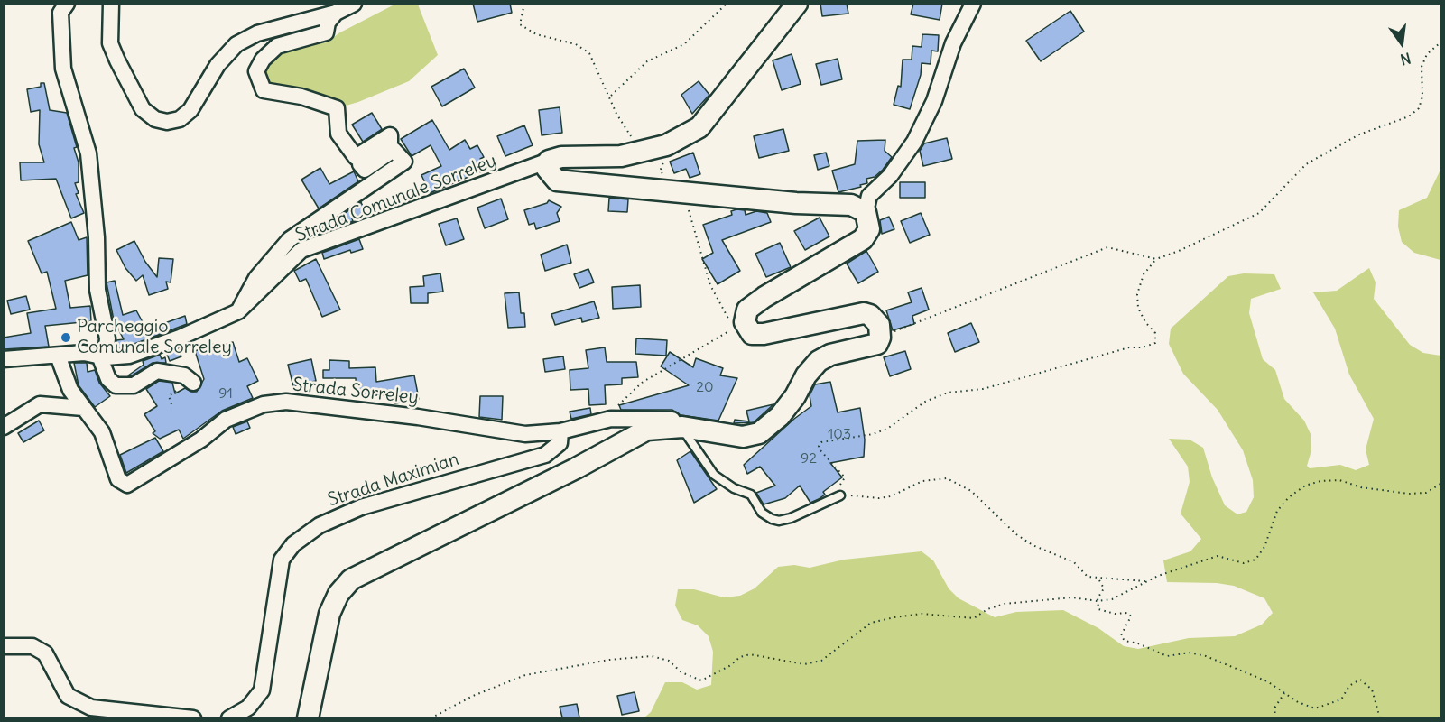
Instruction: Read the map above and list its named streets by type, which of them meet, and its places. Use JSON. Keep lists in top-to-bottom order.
{
  "streets": {
    "street": ["Strada Comunale Sorreley", "Strada Sorreley", "Strada Maximian"]
  },
  "crossings": [
    ["Strada Comunale Sorreley", "Strada Sorreley"],
    ["Strada Sorreley", "Strada Maximian"]
  ],
  "places": ["Parcheggio Comunale Sorreley"],
  "house_numbers": [
    "20",
    "91",
    "103",
    "92"
  ],
  "north": "bottom"
}
